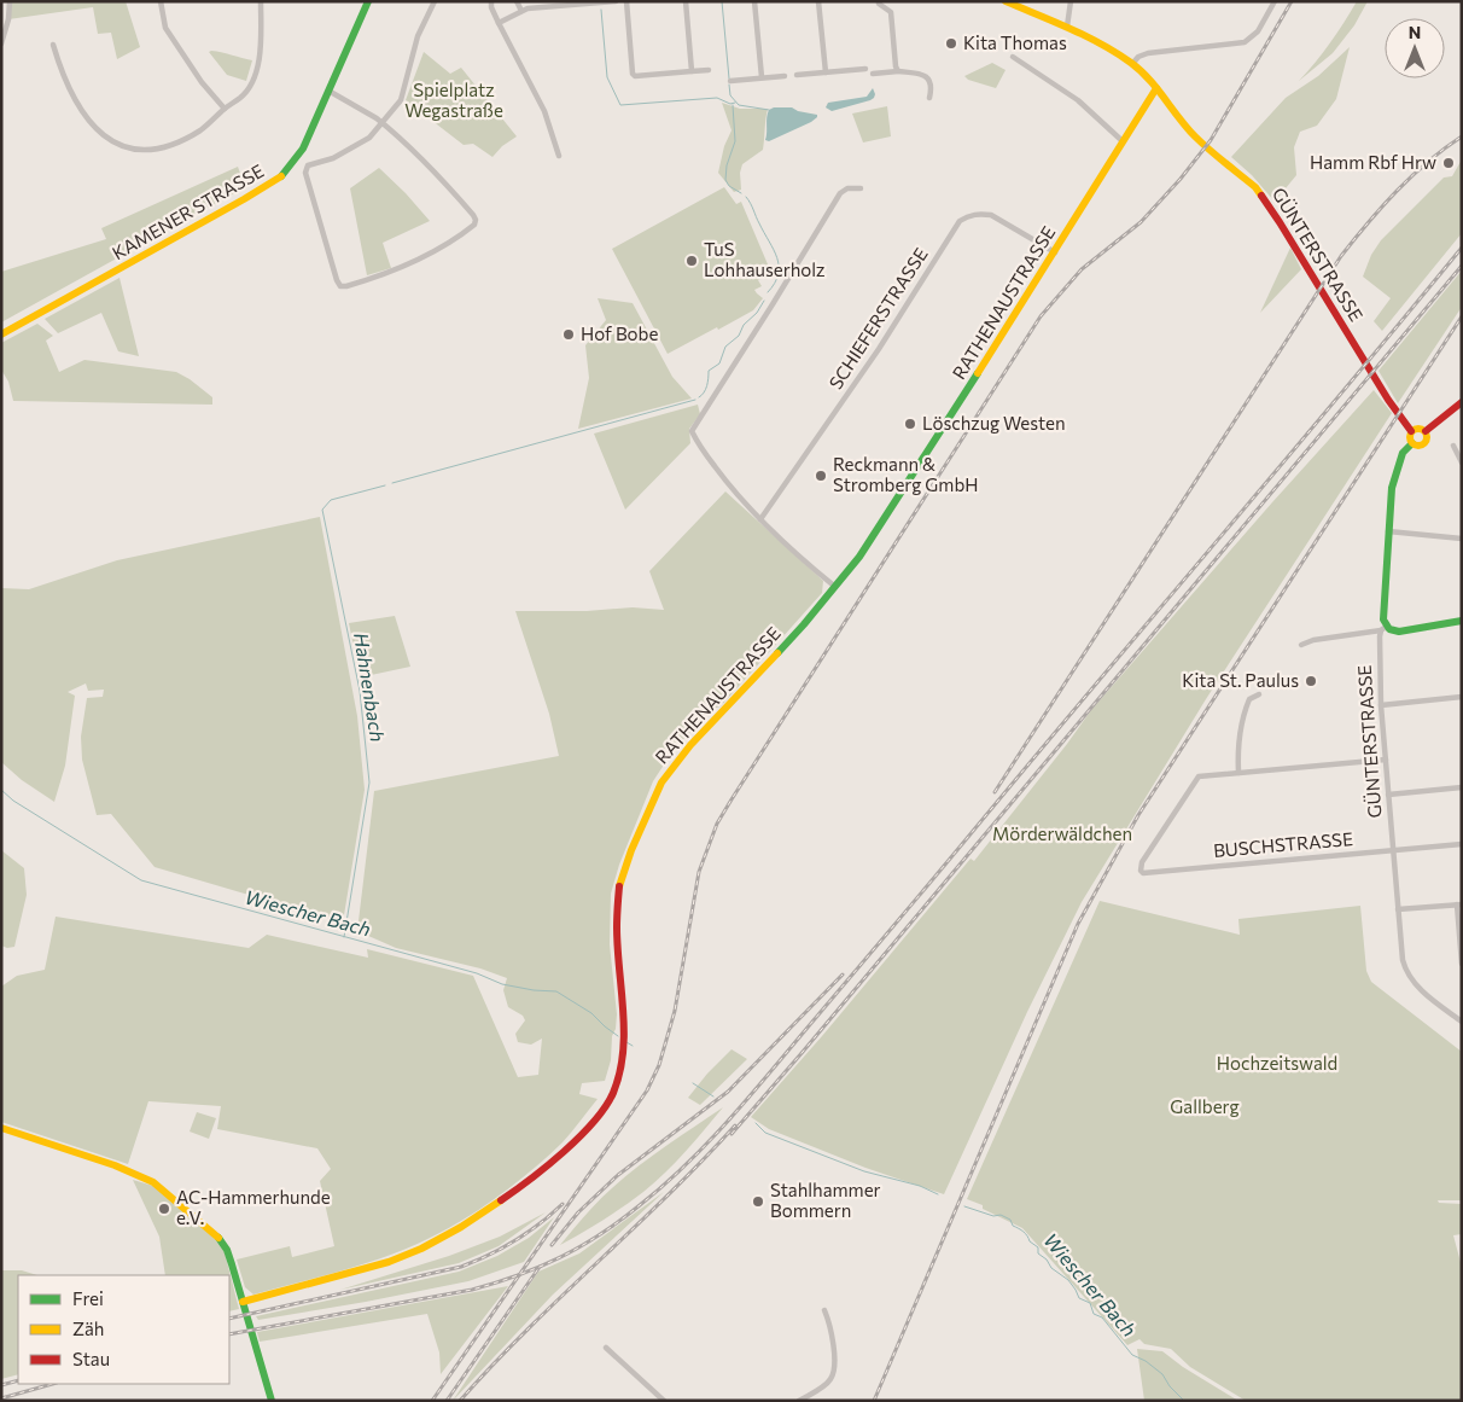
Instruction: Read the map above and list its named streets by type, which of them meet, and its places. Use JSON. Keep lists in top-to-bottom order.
{
  "streets": {
    "street": [
      "KAMENER STRASSE",
      "GÜNTERSTRASSE",
      "RATHENAUSTRASSE",
      "SCHIEFERSTRASSE",
      "BUSCHSTRASSE"
    ]
  },
  "crossings": [
    ["GÜNTERSTRASSE", "RATHENAUSTRASSE"],
    ["GÜNTERSTRASSE", "BUSCHSTRASSE"],
    ["RATHENAUSTRASSE", "SCHIEFERSTRASSE"]
  ],
  "water": ["Hahnenbach", "Wiescher Bach"],
  "parks": [
    "Spielplatz Wegastraße",
    "Mörderwäldchen",
    "Hochzeitswald",
    "Gallberg"
  ],
  "places": [
    "Kita Thomas",
    "Hamm Rbf Hrw",
    "TuS Lohhauserholz",
    "Hof Bobe",
    "Löschzug Westen",
    "Reckmann & Stromberg GmbH",
    "Kita St. Paulus",
    "Stahlhammer Bommern",
    "AC-Hammerhunde e.V."
  ],
  "legend": ["Frei", "Zäh", "Stau"],
  "north": "top"
}
